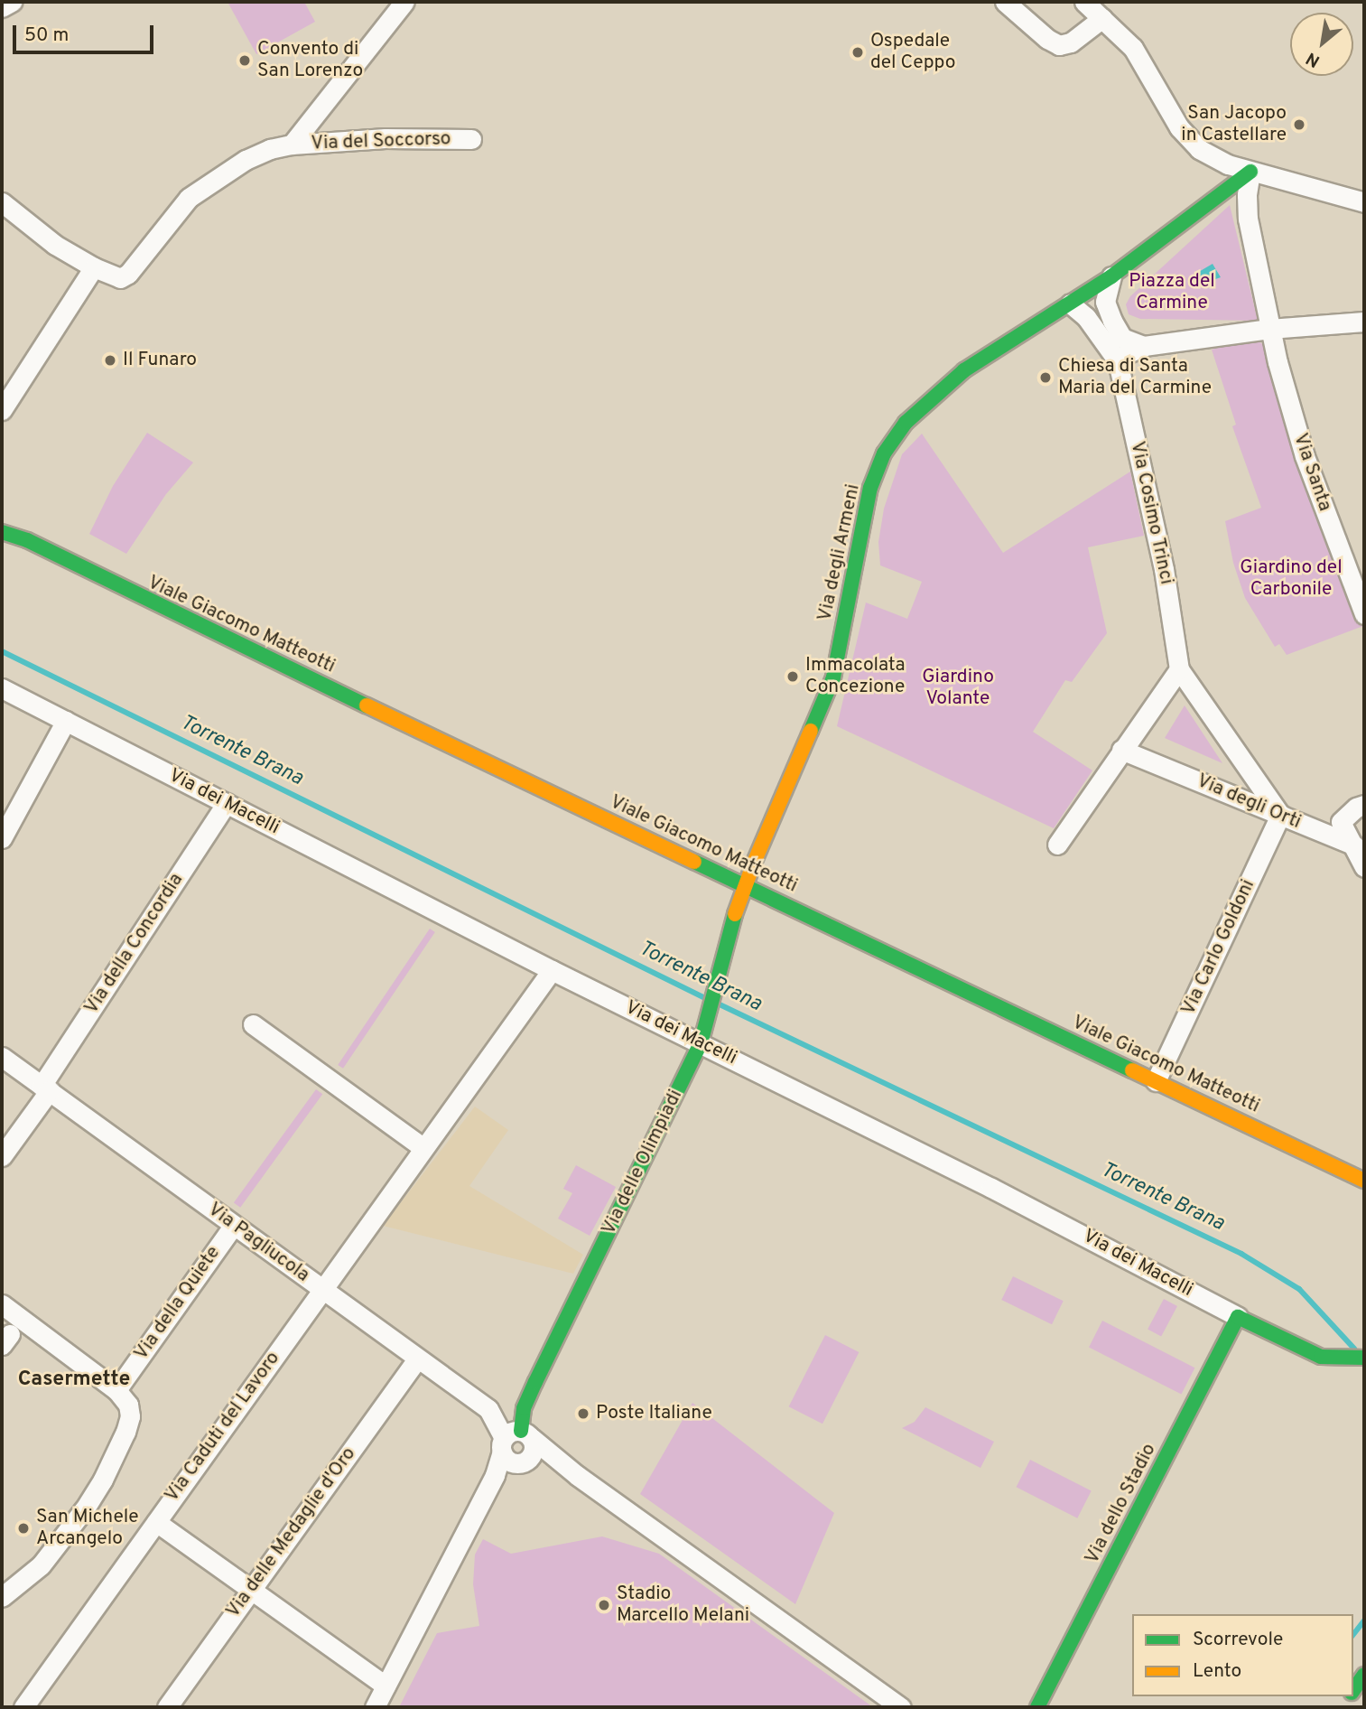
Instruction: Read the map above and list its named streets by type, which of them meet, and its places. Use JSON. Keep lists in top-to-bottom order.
{
  "streets": {
    "street": [
      "Via del Soccorso",
      "Via Santa",
      "Via Cosimo Trinci",
      "Via degli Armeni",
      "Viale Giacomo Matteotti",
      "Via dei Macelli",
      "Via degli Orti",
      "Via della Concordia",
      "Via Carlo Goldoni",
      "Via delle Olimpiadi",
      "Via Pagliucola",
      "Via della Quiete",
      "Via Caduti del Lavoro",
      "Via dello Stadio",
      "Via delle Medaglie d'Oro"
    ]
  },
  "crossings": [
    ["Via Cosimo Trinci", "Via degli Orti"],
    ["Via Cosimo Trinci", "Via Carlo Goldoni"],
    ["Via degli Armeni", "Viale Giacomo Matteotti"],
    ["Via degli Armeni", "Via delle Olimpiadi"],
    ["Viale Giacomo Matteotti", "Via Carlo Goldoni"],
    ["Viale Giacomo Matteotti", "Via delle Olimpiadi"],
    ["Via dei Macelli", "Via della Concordia"],
    ["Via dei Macelli", "Via delle Olimpiadi"],
    ["Via dei Macelli", "Via Caduti del Lavoro"],
    ["Via dei Macelli", "Via dello Stadio"],
    ["Via degli Orti", "Via Carlo Goldoni"],
    ["Via della Concordia", "Via Pagliucola"],
    ["Via delle Olimpiadi", "Via Pagliucola"],
    ["Via Pagliucola", "Via della Quiete"],
    ["Via Pagliucola", "Via Caduti del Lavoro"],
    ["Via Pagliucola", "Via delle Medaglie d'Oro"]
  ],
  "districts": ["Casermette"],
  "water": ["Torrente Brana"],
  "parks": ["Piazza del Carmine", "Giardino del Carbonile", "Giardino Volante"],
  "places": [
    "Ospedale del Ceppo",
    "Convento di San Lorenzo",
    "San Jacopo in Castellare",
    "Il Funaro",
    "Chiesa di Santa Maria del Carmine",
    "Immacolata Concezione",
    "Poste Italiane",
    "San Michele Arcangelo",
    "Stadio Marcello Melani"
  ],
  "legend": ["Scorrevole", "Lento"],
  "scale_bar": "50 m",
  "north": "bottom left"
}
